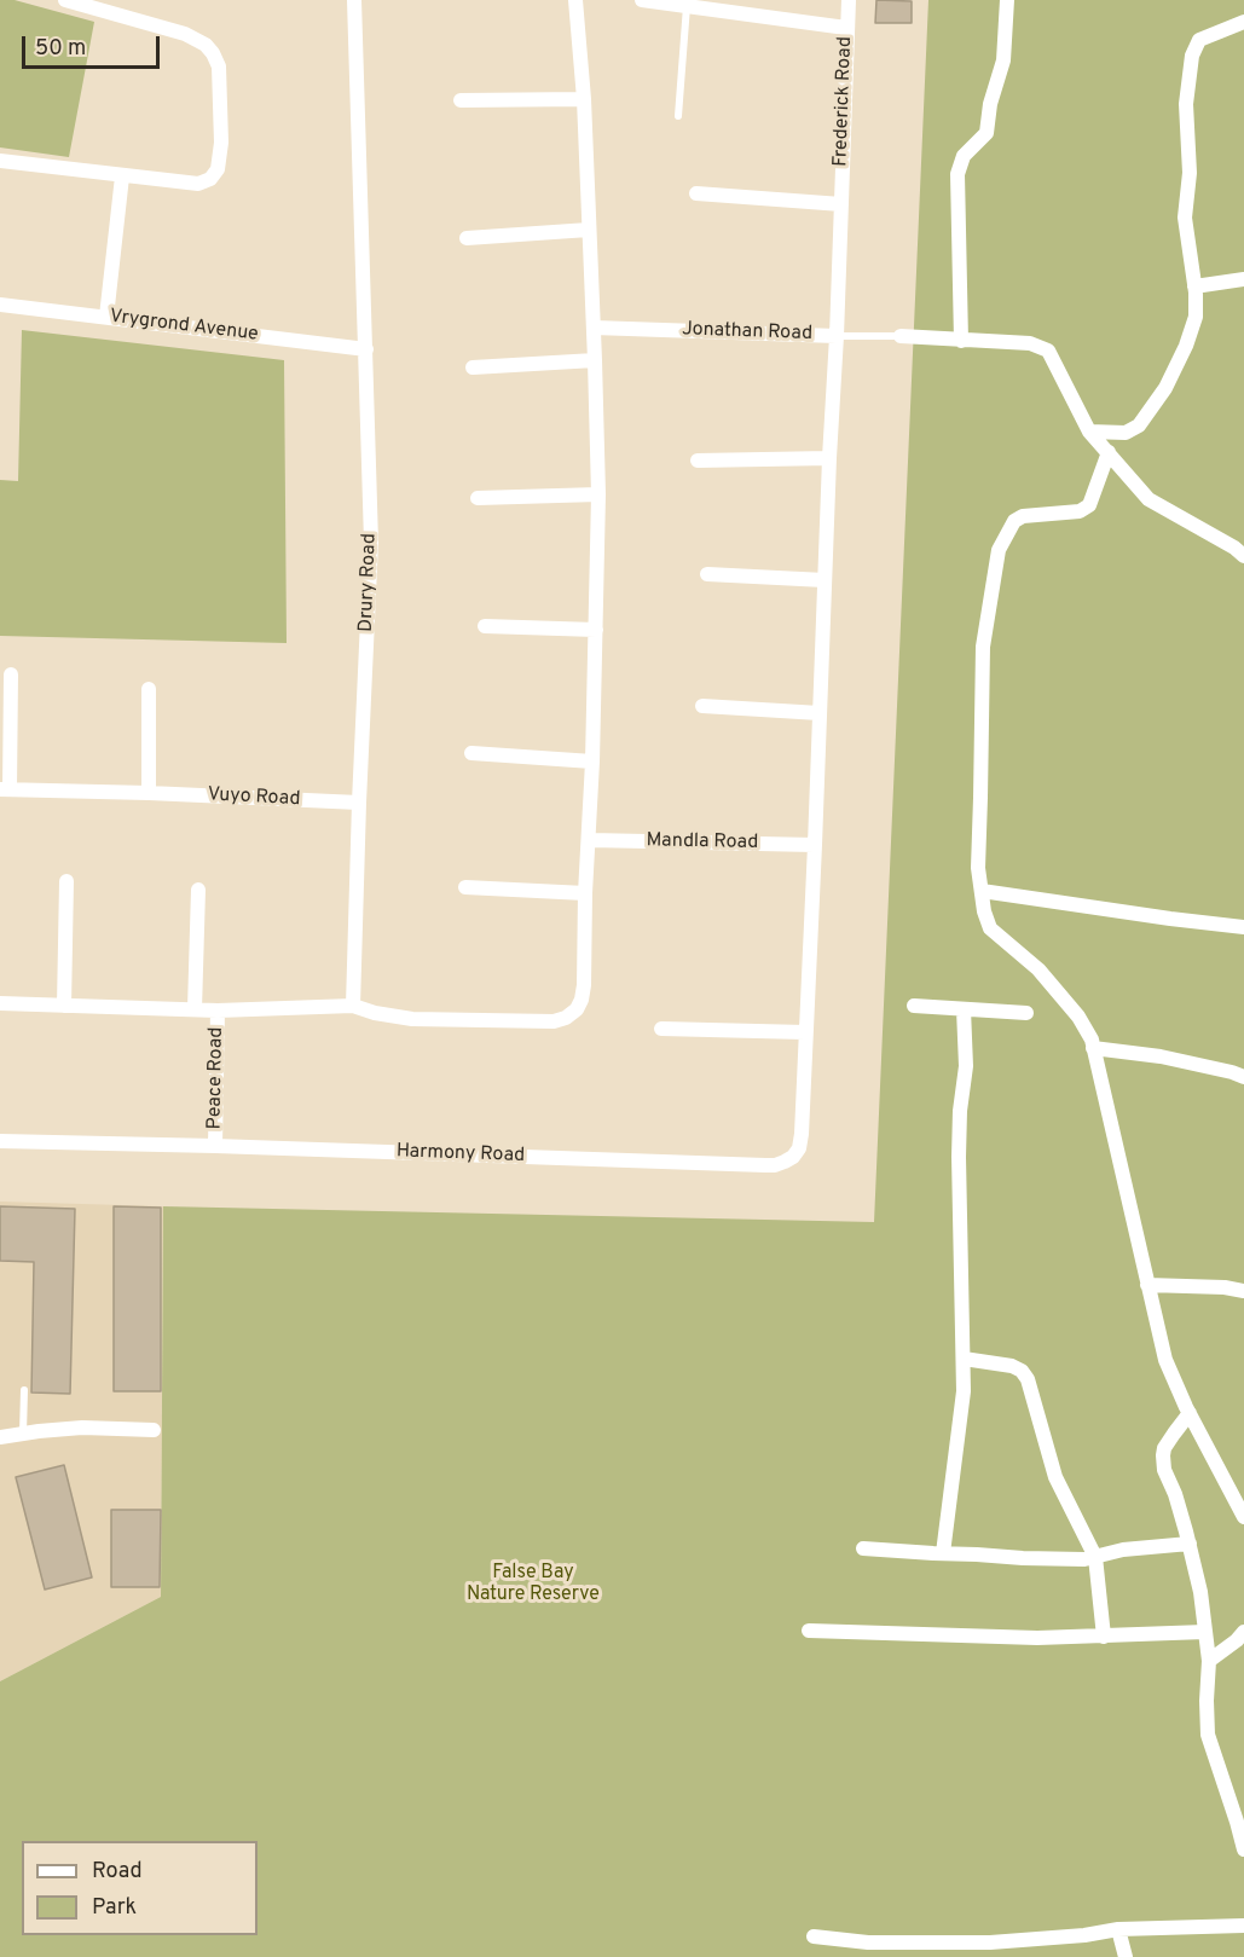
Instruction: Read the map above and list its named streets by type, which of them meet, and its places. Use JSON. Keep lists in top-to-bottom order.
{
  "streets": {
    "street": [
      "Frederick Road",
      "Vrygrond Avenue",
      "Jonathan Road",
      "Drury Road",
      "Vuyo Road",
      "Mandla Road",
      "Peace Road",
      "Harmony Road"
    ]
  },
  "crossings": [
    ["Frederick Road", "Jonathan Road"],
    ["Frederick Road", "Harmony Road"],
    ["Vrygrond Avenue", "Drury Road"],
    ["Jonathan Road", "Harmony Road"],
    ["Drury Road", "Vuyo Road"],
    ["Mandla Road", "Harmony Road"],
    ["Peace Road", "Harmony Road"]
  ],
  "parks": ["False Bay Nature Reserve"],
  "legend": ["Road", "Park"],
  "scale_bar": "50 m"
}
